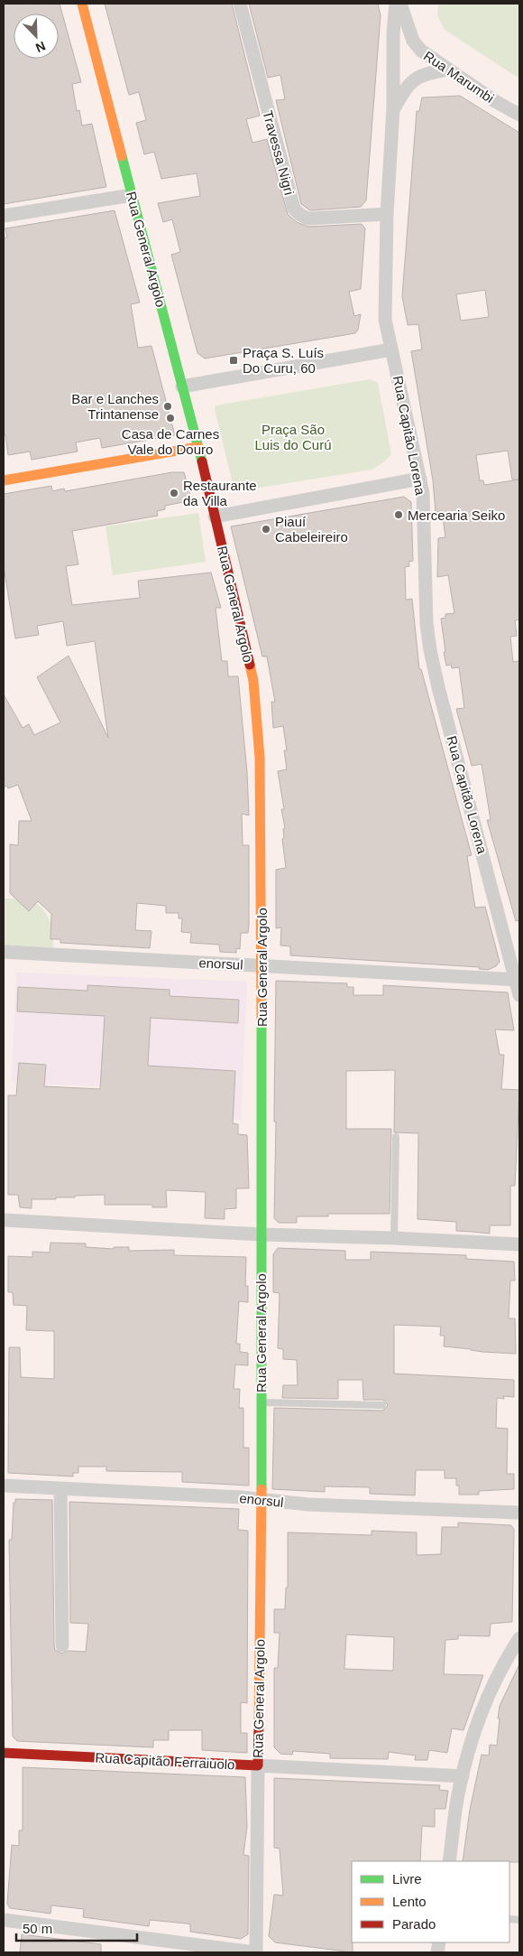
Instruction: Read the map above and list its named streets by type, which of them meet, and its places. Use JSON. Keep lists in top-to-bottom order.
{
  "streets": {
    "street": [
      "Rua Marumbi",
      "Travessa Nigri",
      "Rua General Argolo",
      "Rua Capitão Lorena",
      "enorsul",
      "Rua Capitão Ferraiuolo"
    ]
  },
  "crossings": [
    ["Rua Marumbi", "Rua Capitão Lorena"],
    ["Travessa Nigri", "Rua Capitão Lorena"],
    ["Rua General Argolo", "enorsul"],
    ["Rua General Argolo", "Rua Capitão Ferraiuolo"],
    ["Rua Capitão Lorena", "enorsul"]
  ],
  "parks": ["Praça São Luis do Curú"],
  "places": {
    "transit": ["Praça S. Luís Do Curu, 60"],
    "other": [
      "Bar e Lanches Trintanense",
      "Casa de Carnes Vale do Douro",
      "Restaurante da Villa",
      "Mercearia Seiko",
      "Piauí Cabeleireiro"
    ]
  },
  "legend": ["Livre", "Lento", "Parado"],
  "scale_bar": "50 m",
  "north": "bottom right"
}
